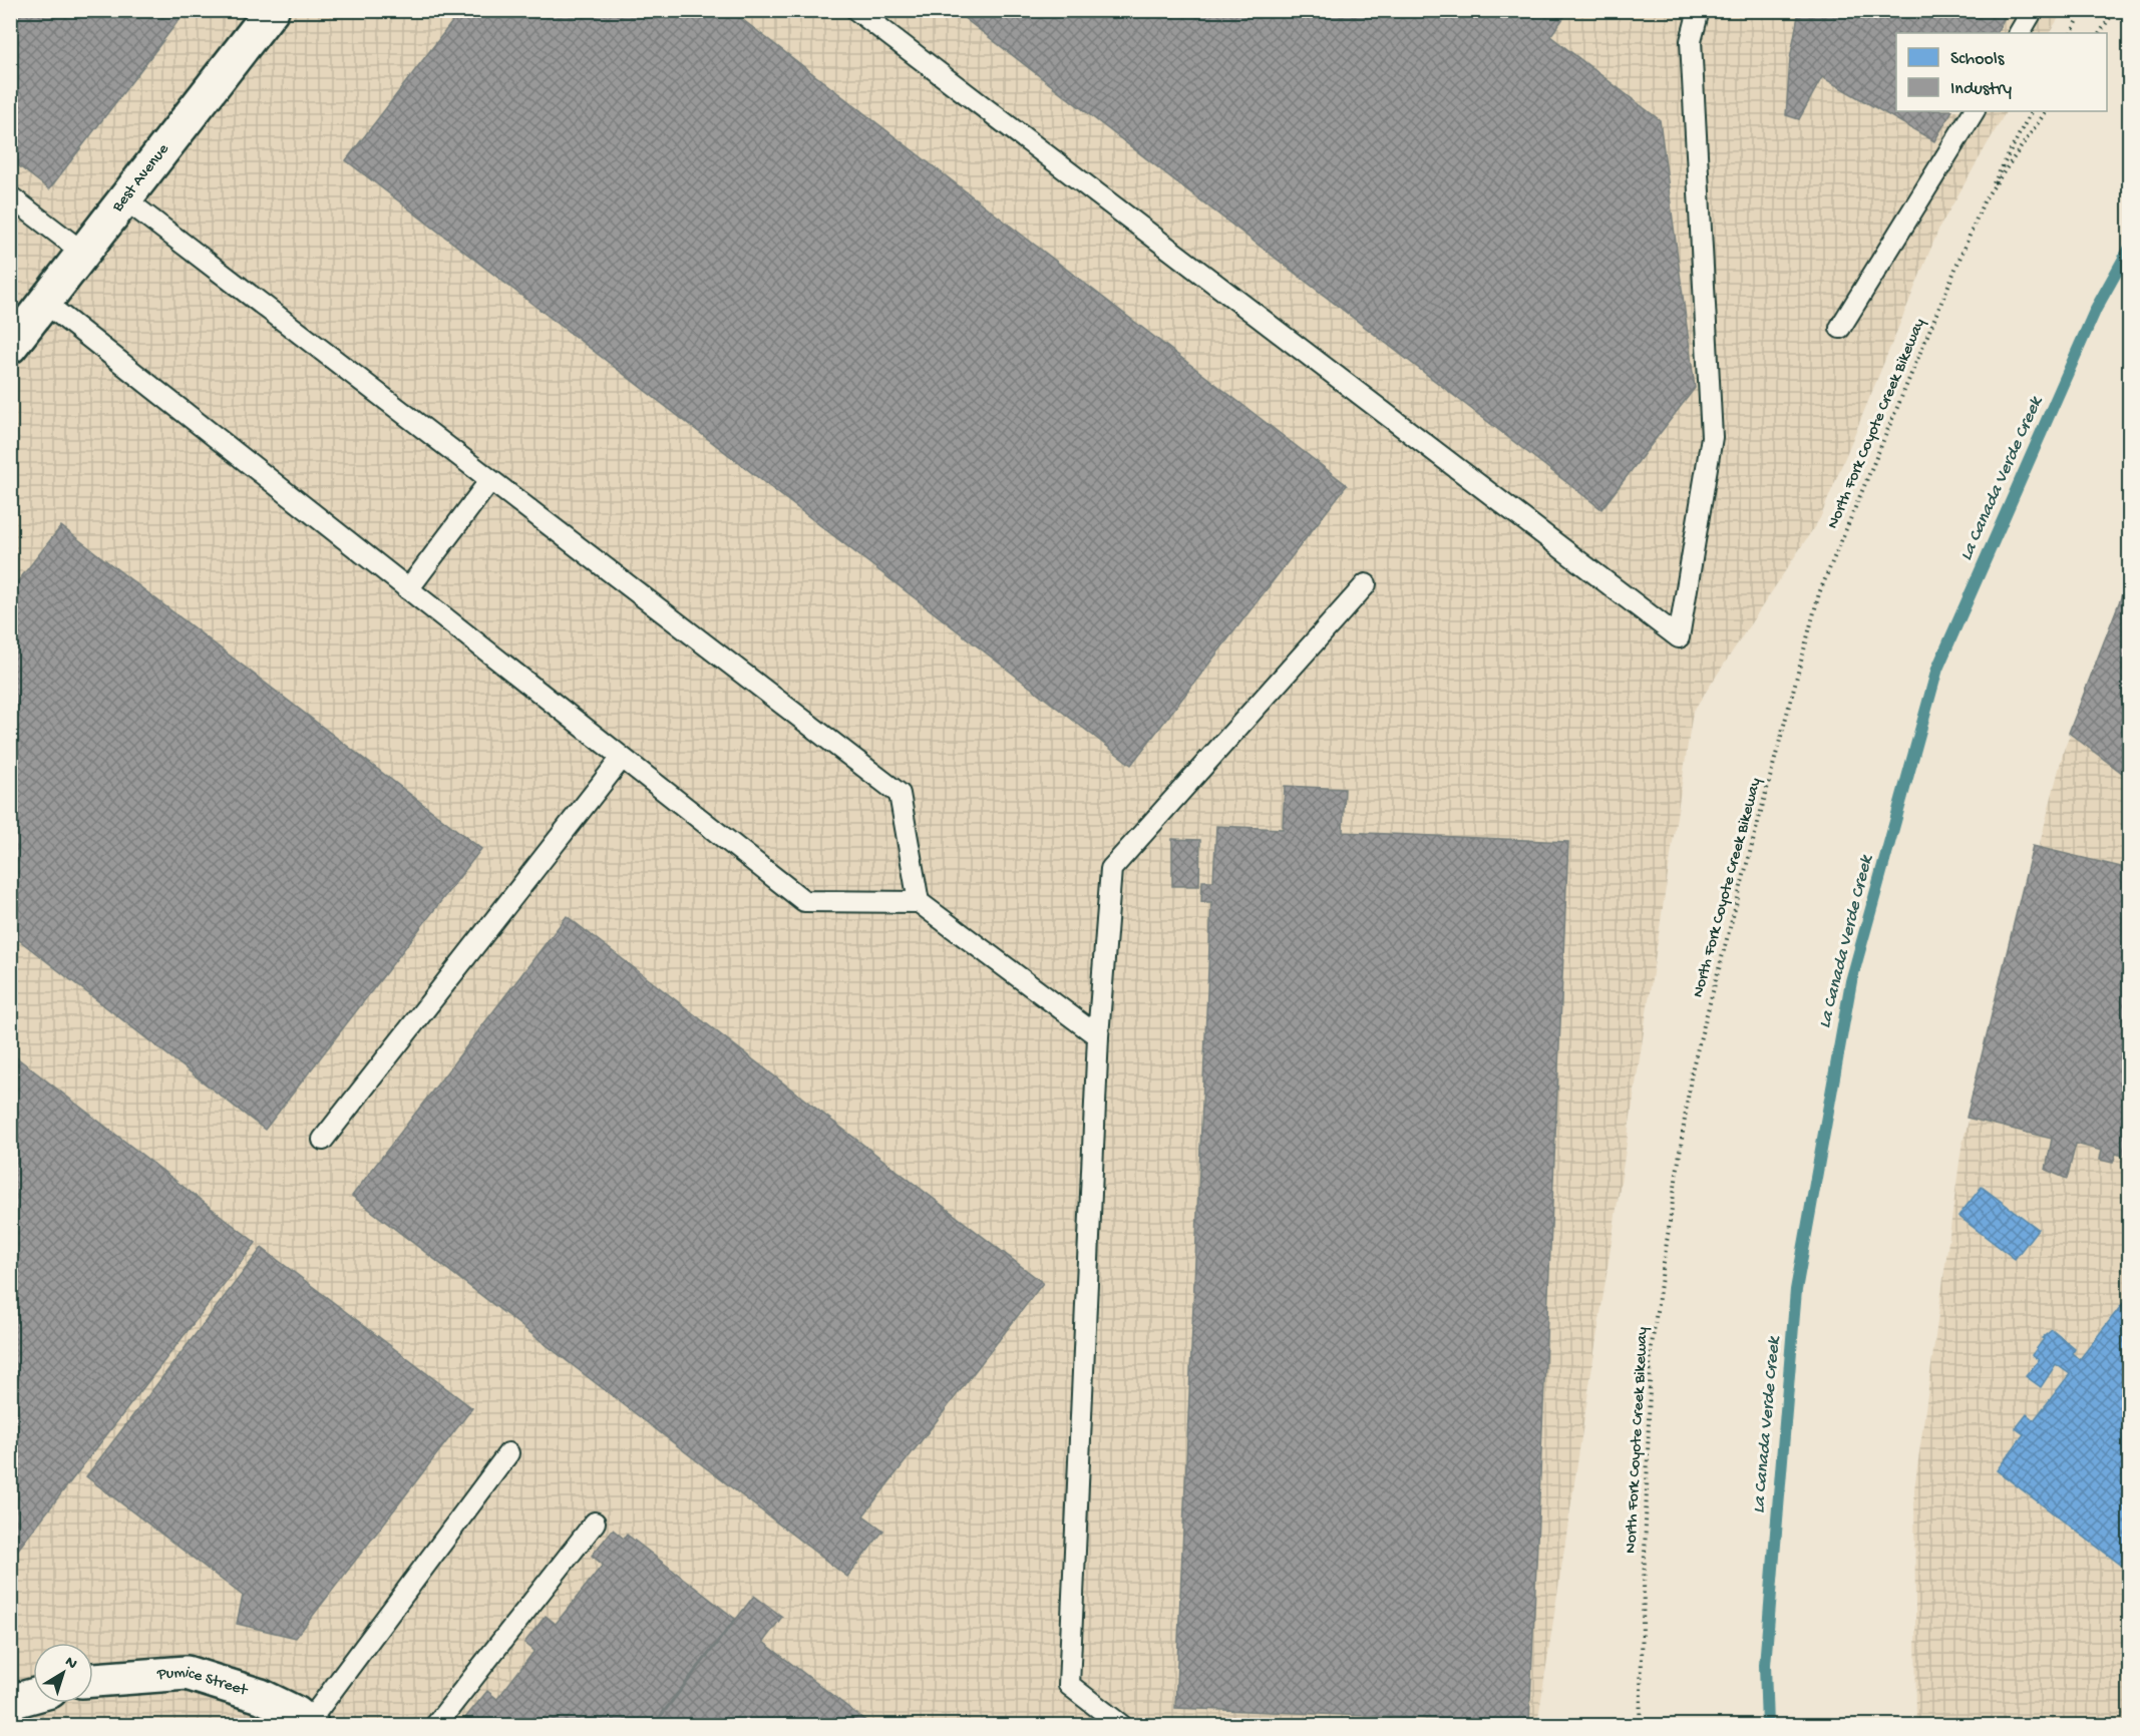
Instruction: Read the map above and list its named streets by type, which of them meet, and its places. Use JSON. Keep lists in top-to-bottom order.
{
  "streets": {
    "street": ["Best Avenue", "Pumice Street"],
    "path": ["North Fork Coyote Creek Bikeway"]
  },
  "water": ["La Canada Verde Creek"],
  "legend": ["Schools", "Industry"],
  "north": "top right"
}
